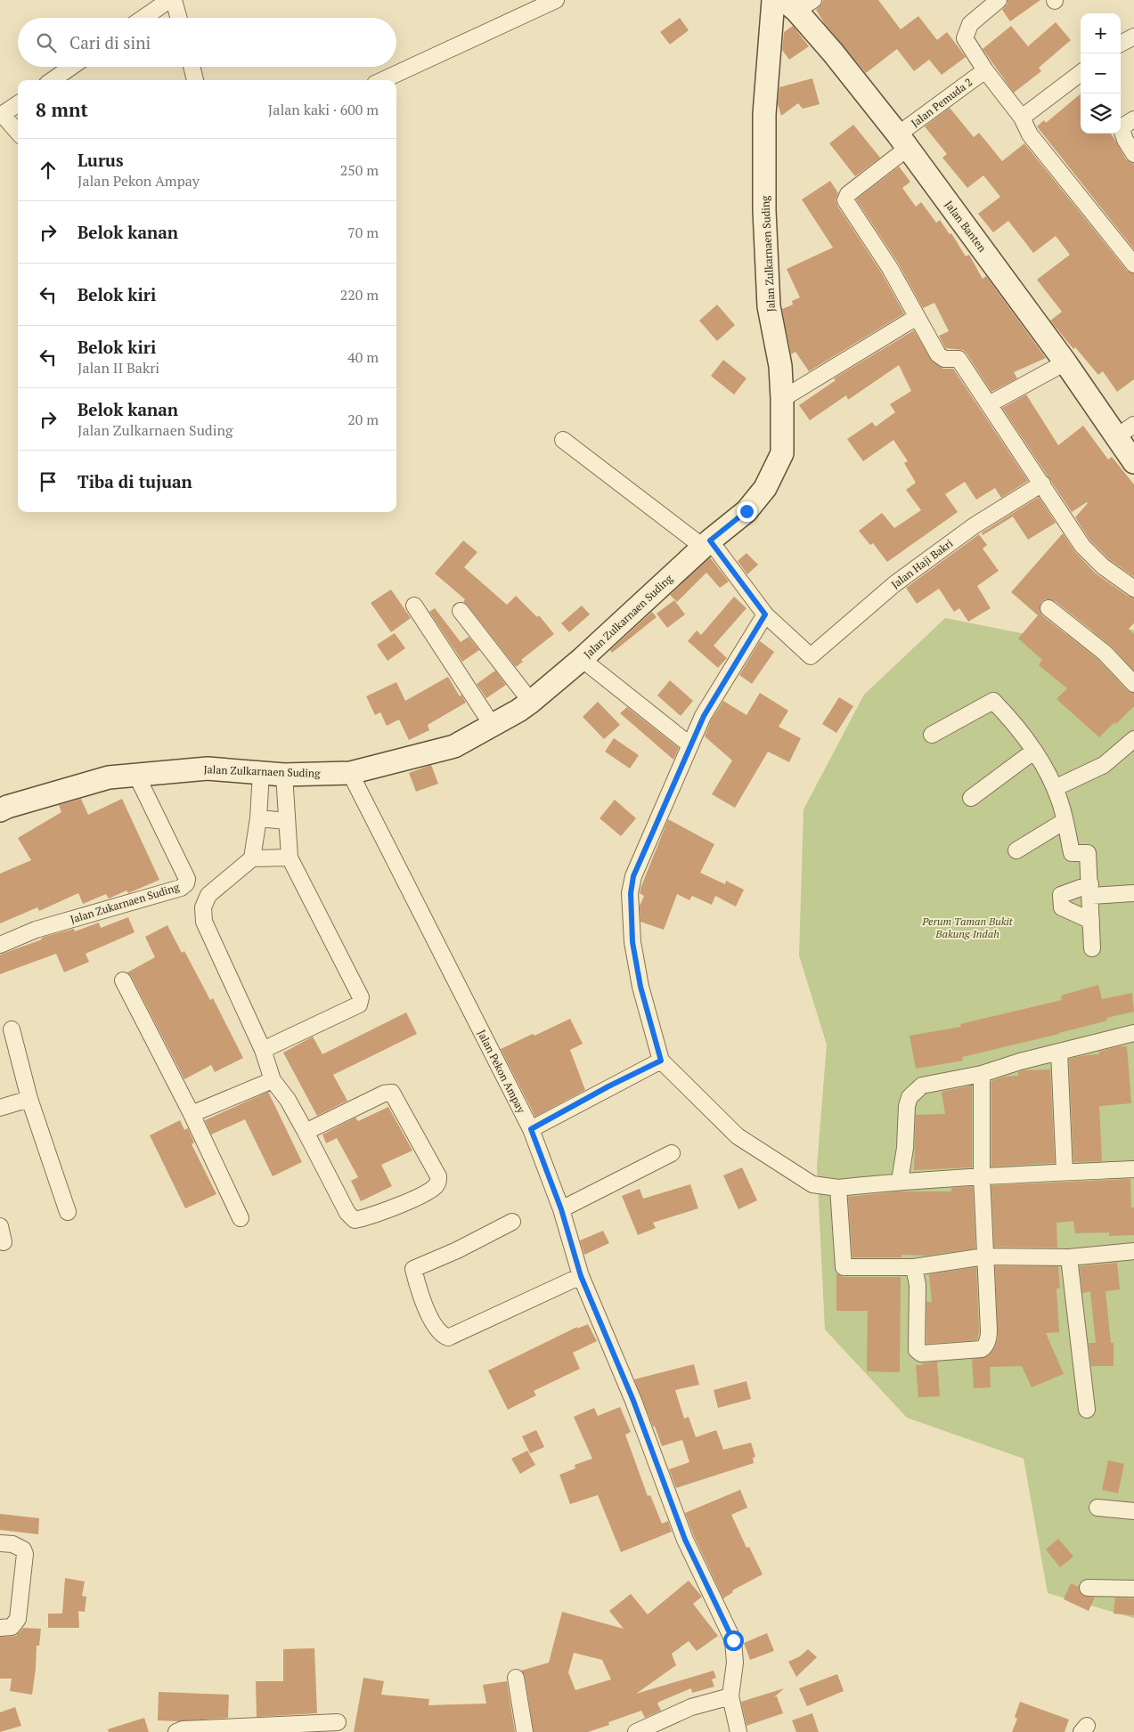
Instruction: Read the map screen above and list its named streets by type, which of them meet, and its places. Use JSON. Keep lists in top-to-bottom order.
{
  "streets": {
    "street": [
      "Jalan Pemuda 2",
      "Jalan Banten",
      "Jalan Zulkarnaen Suding",
      "Jalan Haji Bakri",
      "Jalan Zukarnaen Suding",
      "Jalan Pekon Ampay"
    ]
  },
  "crossings": [
    ["Jalan Pemuda 2", "Jalan Banten"],
    ["Jalan Zulkarnaen Suding", "Jalan Zukarnaen Suding"],
    ["Jalan Zulkarnaen Suding", "Jalan Pekon Ampay"]
  ],
  "parks": ["Perum Taman Bukit Bakung Indah"],
  "page": {
    "map_buttons": ["+", "−"],
    "search": "Cari di sini",
    "heading": ["8 mnt", "Jalan kaki · 600 m"],
    "list": [
      ["Lurus", "Jalan Pekon Ampay", "250 m"],
      ["Belok kanan", "70 m"],
      ["Belok kiri", "220 m"],
      ["Belok kiri", "Jalan II Bakri", "40 m"],
      ["Belok kanan", "Jalan Zulkarnaen Suding", "20 m"],
      "Tiba di tujuan"
    ]
  }
}
